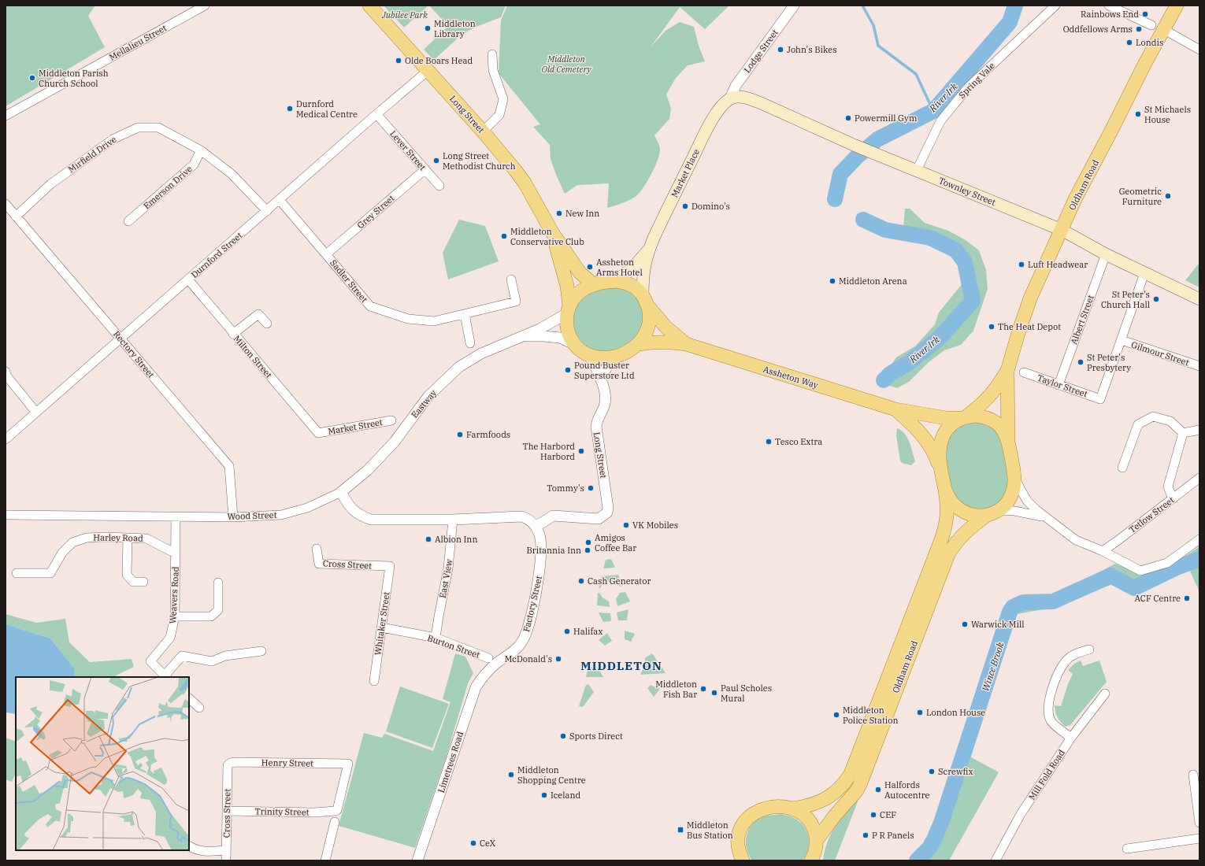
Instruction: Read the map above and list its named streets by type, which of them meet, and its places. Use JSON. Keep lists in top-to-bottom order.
{
  "streets": {
    "main road": [
      "Long Street",
      "Market Place",
      "Oldham Road",
      "Townley Street",
      "Assheton Way"
    ],
    "street": [
      "Mellalieu Street",
      "Lodge Street",
      "Spring Vale",
      "Lever Street",
      "Mirfield Drive",
      "Emerson Drive",
      "Grey Street",
      "Durnford Street",
      "Sadler Street",
      "Albert Street",
      "Gilmour Street",
      "Rectory Street",
      "Milton Street",
      "Taylor Street",
      "Eastway",
      "Market Street",
      "Tetlow Street",
      "Wood Street",
      "Harley Road",
      "Cross Street",
      "East View",
      "Weavers Road",
      "Factory Street",
      "Whitaker Street",
      "Burton Street",
      "Limetrees Road",
      "Henry Street",
      "Mill Fold Road",
      "Trinity Street"
    ]
  },
  "crossings": [
    ["Lodge Street", "Market Place"],
    ["Lodge Street", "Townley Street"],
    ["Spring Vale", "Townley Street"],
    ["Long Street", "Market Place"],
    ["Long Street", "Durnford Street"],
    ["Long Street", "Assheton Way"],
    ["Long Street", "Eastway"],
    ["Long Street", "Factory Street"],
    ["Lever Street", "Grey Street"],
    ["Lever Street", "Durnford Street"],
    ["Mirfield Drive", "Emerson Drive"],
    ["Mirfield Drive", "Durnford Street"],
    ["Mirfield Drive", "Rectory Street"],
    ["Market Place", "Townley Street"],
    ["Market Place", "Assheton Way"],
    ["Market Place", "Eastway"],
    ["Oldham Road", "Townley Street"],
    ["Oldham Road", "Assheton Way"],
    ["Townley Street", "Albert Street"],
    ["Grey Street", "Sadler Street"],
    ["Durnford Street", "Sadler Street"],
    ["Durnford Street", "Rectory Street"],
    ["Durnford Street", "Milton Street"],
    ["Albert Street", "Taylor Street"],
    ["Gilmour Street", "Taylor Street"],
    ["Rectory Street", "Wood Street"],
    ["Milton Street", "Market Street"],
    ["Assheton Way", "Eastway"],
    ["Eastway", "Wood Street"],
    ["Wood Street", "Weavers Road"],
    ["Harley Road", "Weavers Road"],
    ["Cross Street", "Whitaker Street"],
    ["Cross Street", "Henry Street"],
    ["Cross Street", "Trinity Street"],
    ["East View", "Burton Street"],
    ["Factory Street", "Burton Street"],
    ["Factory Street", "Limetrees Road"],
    ["Whitaker Street", "Burton Street"],
    ["Burton Street", "Limetrees Road"],
    ["Henry Street", "Trinity Street"]
  ],
  "districts": ["MIDDLETON"],
  "water": ["River Irk", "Wince Brook"],
  "parks": ["Jubilee Park", "Middleton Old Cemetery"],
  "places": {
    "other": [
      "Rainbows End",
      "Middleton Library",
      "Oddfellows Arms",
      "Londis",
      "John's Bikes",
      "Olde Boars Head",
      "Middleton Parish Church School",
      "Durnford Medical Centre",
      "St Michaels House",
      "Powermill Gym",
      "Long Street Methodist Church",
      "Geometric Furniture",
      "Domino's",
      "New Inn",
      "Middleton Conservative Club",
      "Luft Headwear",
      "Assheton Arms Hotel",
      "Middleton Arena",
      "St Peter's Church Hall",
      "The Heat Depot",
      "St Peter's Presbytery",
      "Pound Buster Superstore Ltd",
      "Farmfoods",
      "Tesco Extra",
      "The Harbord Harbord",
      "Tommy's",
      "VK Mobiles",
      "Albion Inn",
      "Amigos Coffee Bar",
      "Britannia Inn",
      "Cash Generator",
      "ACF Centre",
      "Warwick Mill",
      "Halifax",
      "McDonald's",
      "Middleton Fish Bar",
      "Paul Scholes Mural",
      "London House",
      "Middleton Police Station",
      "Sports Direct",
      "Screwfix",
      "Middleton Shopping Centre",
      "Halfords Autocentre",
      "Iceland",
      "CEF",
      "P R Panels",
      "CeX"
    ],
    "transit": ["Middleton Bus Station"]
  }
}
